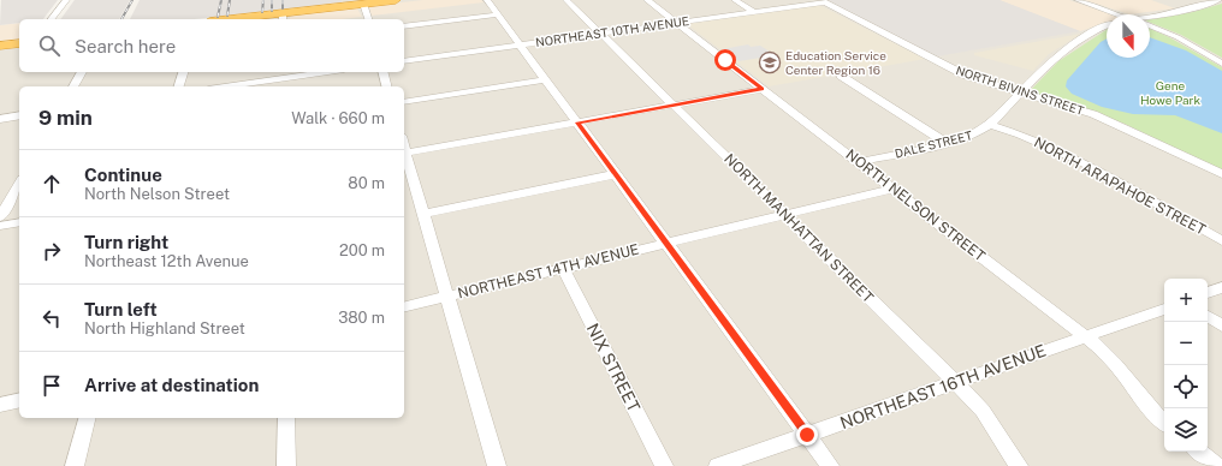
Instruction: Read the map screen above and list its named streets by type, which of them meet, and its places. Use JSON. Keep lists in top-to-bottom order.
{
  "streets": {
    "street": [
      "NORTHEAST 10TH AVENUE",
      "NORTH BIVINS STREET",
      "DALE STREET",
      "NORTH ARAPAHOE STREET",
      "NORTH NELSON STREET",
      "NORTH MANHATTAN STREET",
      "NORTHEAST 14TH AVENUE",
      "NIX STREET",
      "NORTHEAST 16TH AVENUE"
    ]
  },
  "crossings": [
    ["NORTHEAST 10TH AVENUE", "NORTH BIVINS STREET"],
    ["NORTHEAST 10TH AVENUE", "NORTH NELSON STREET"],
    ["NORTHEAST 10TH AVENUE", "NORTH MANHATTAN STREET"],
    ["NORTH BIVINS STREET", "DALE STREET"],
    ["DALE STREET", "NORTH ARAPAHOE STREET"],
    ["DALE STREET", "NORTH NELSON STREET"],
    ["NORTH NELSON STREET", "NORTHEAST 14TH AVENUE"],
    ["NORTH NELSON STREET", "NORTHEAST 16TH AVENUE"],
    ["NORTH MANHATTAN STREET", "NORTHEAST 14TH AVENUE"],
    ["NORTH MANHATTAN STREET", "NORTHEAST 16TH AVENUE"],
    ["NORTHEAST 14TH AVENUE", "NIX STREET"]
  ],
  "parks": ["Gene Howe Park"],
  "places": {
    "school or university": ["Education Service Center Region 16"]
  },
  "north": "bottom",
  "page": {
    "search": "Search here",
    "heading": ["9 min", "Walk · 660 m"],
    "list": [
      ["Continue", "North Nelson Street", "80 m"],
      ["Turn right", "Northeast 12th Avenue", "200 m"],
      ["Turn left", "North Highland Street", "380 m"],
      "Arrive at destination"
    ],
    "map_buttons": ["+", "−"]
  }
}
